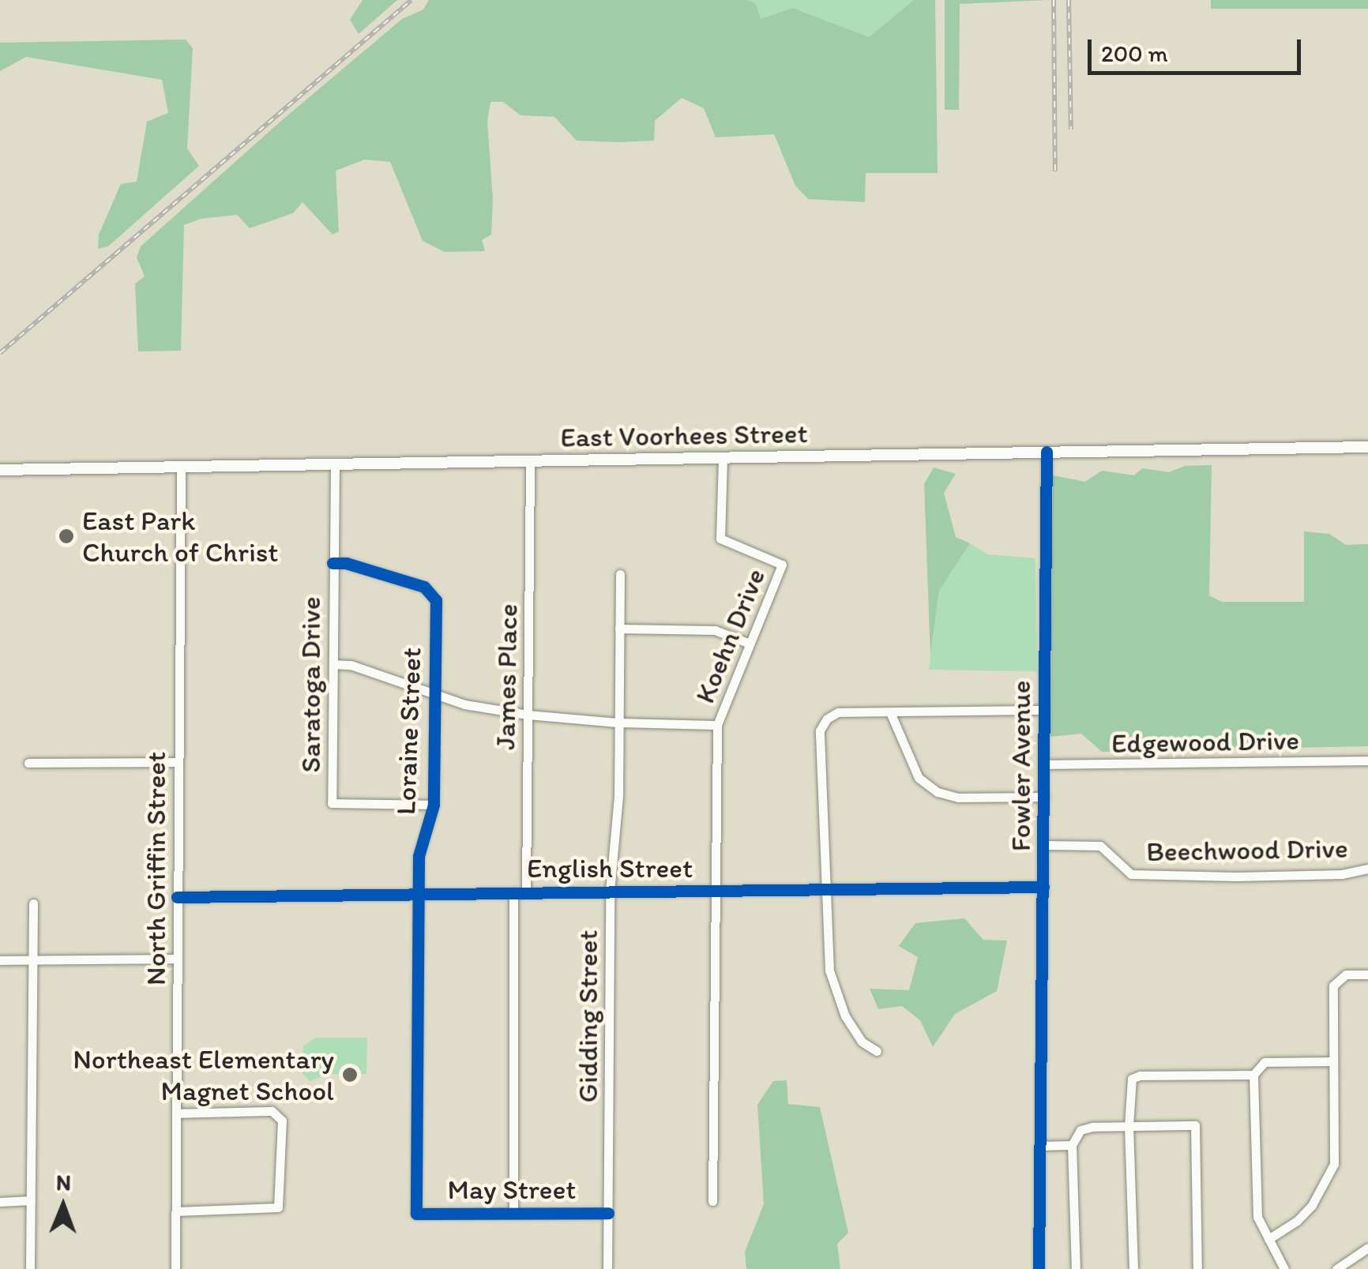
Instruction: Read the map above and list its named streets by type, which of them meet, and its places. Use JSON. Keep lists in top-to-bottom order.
{
  "streets": {
    "main road": ["East Voorhees Street"],
    "street": [
      "Koehn Drive",
      "James Place",
      "Saratoga Drive",
      "Loraine Street",
      "Edgewood Drive",
      "Fowler Avenue",
      "Beechwood Drive",
      "English Street",
      "North Griffin Street",
      "Gidding Street",
      "May Street"
    ]
  },
  "crossings": [
    ["East Voorhees Street", "Koehn Drive"],
    ["East Voorhees Street", "James Place"],
    ["East Voorhees Street", "Saratoga Drive"],
    ["East Voorhees Street", "Fowler Avenue"],
    ["East Voorhees Street", "North Griffin Street"],
    ["Koehn Drive", "English Street"],
    ["James Place", "English Street"],
    ["Saratoga Drive", "Loraine Street"],
    ["Loraine Street", "English Street"],
    ["Loraine Street", "May Street"],
    ["Edgewood Drive", "Fowler Avenue"],
    ["Fowler Avenue", "Beechwood Drive"],
    ["Fowler Avenue", "English Street"],
    ["English Street", "North Griffin Street"],
    ["English Street", "Gidding Street"],
    ["Gidding Street", "May Street"]
  ],
  "places": ["East Park Church of Christ", "Northeast Elementary Magnet School"],
  "scale_bar": "200 m",
  "north": "top"
}
